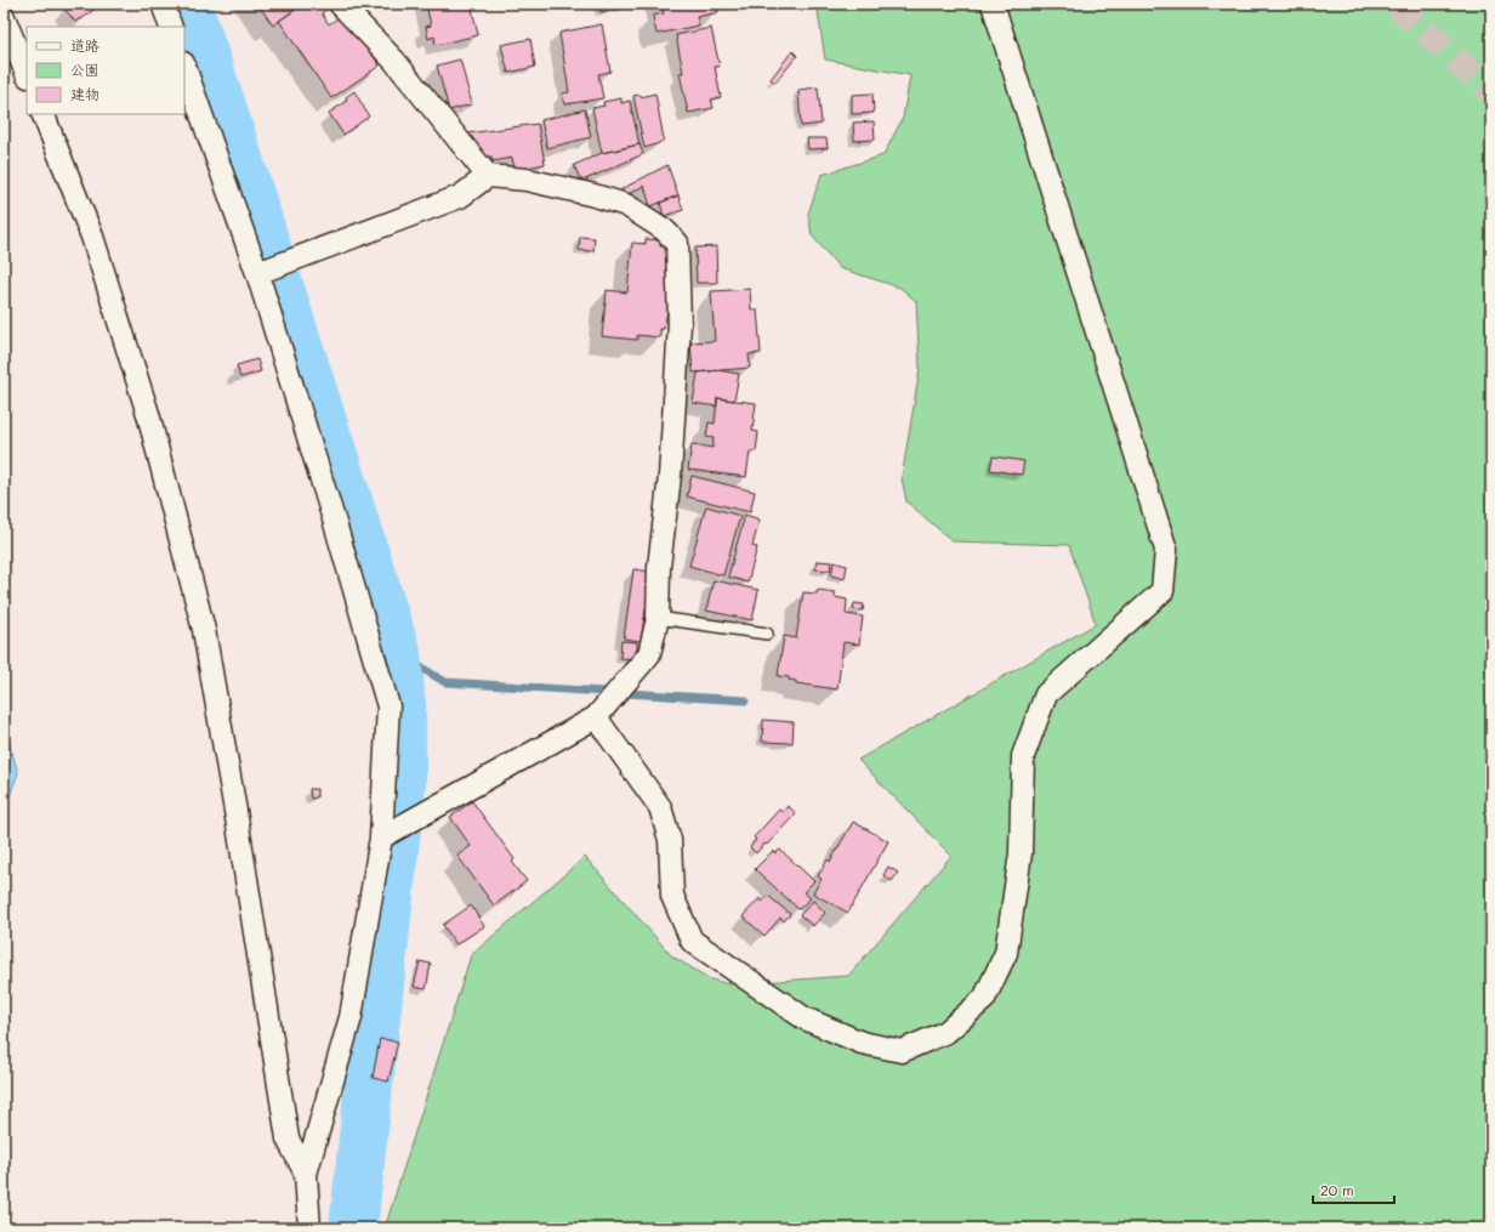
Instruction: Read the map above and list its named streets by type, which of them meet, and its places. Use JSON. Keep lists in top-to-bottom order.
{
  "legend": ["道路", "公園", "建物"],
  "scale_bar": "20 m"
}
